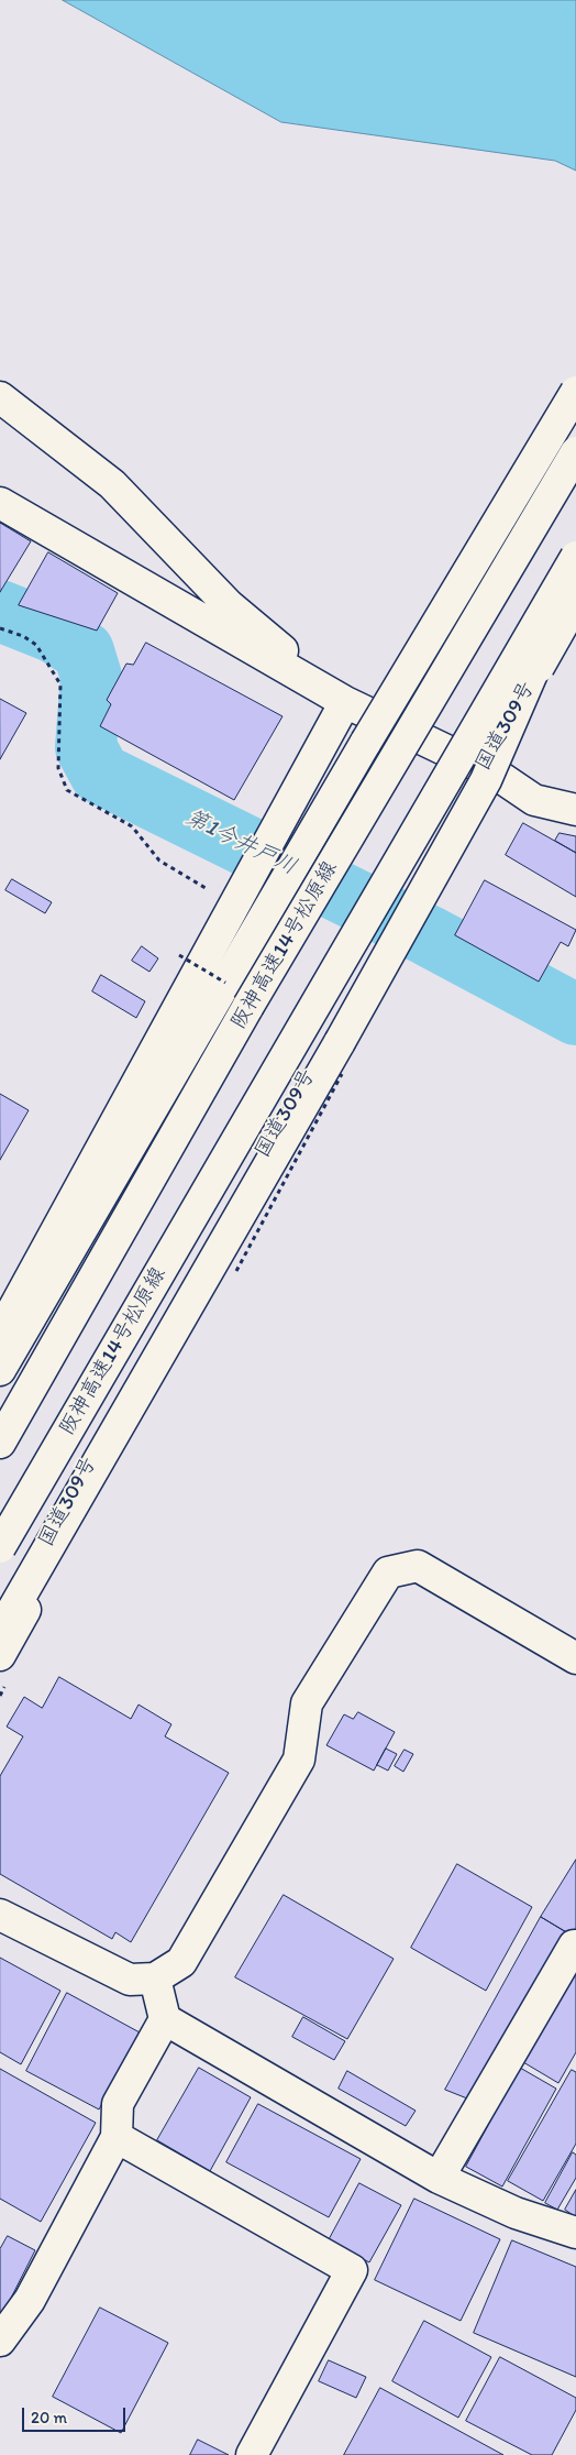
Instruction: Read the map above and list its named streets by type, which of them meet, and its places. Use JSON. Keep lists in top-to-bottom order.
{
  "streets": {
    "main road": ["国道309号", "阪神高速14号松原線"]
  },
  "water": ["第1今井戸川"],
  "scale_bar": "20 m"
}
